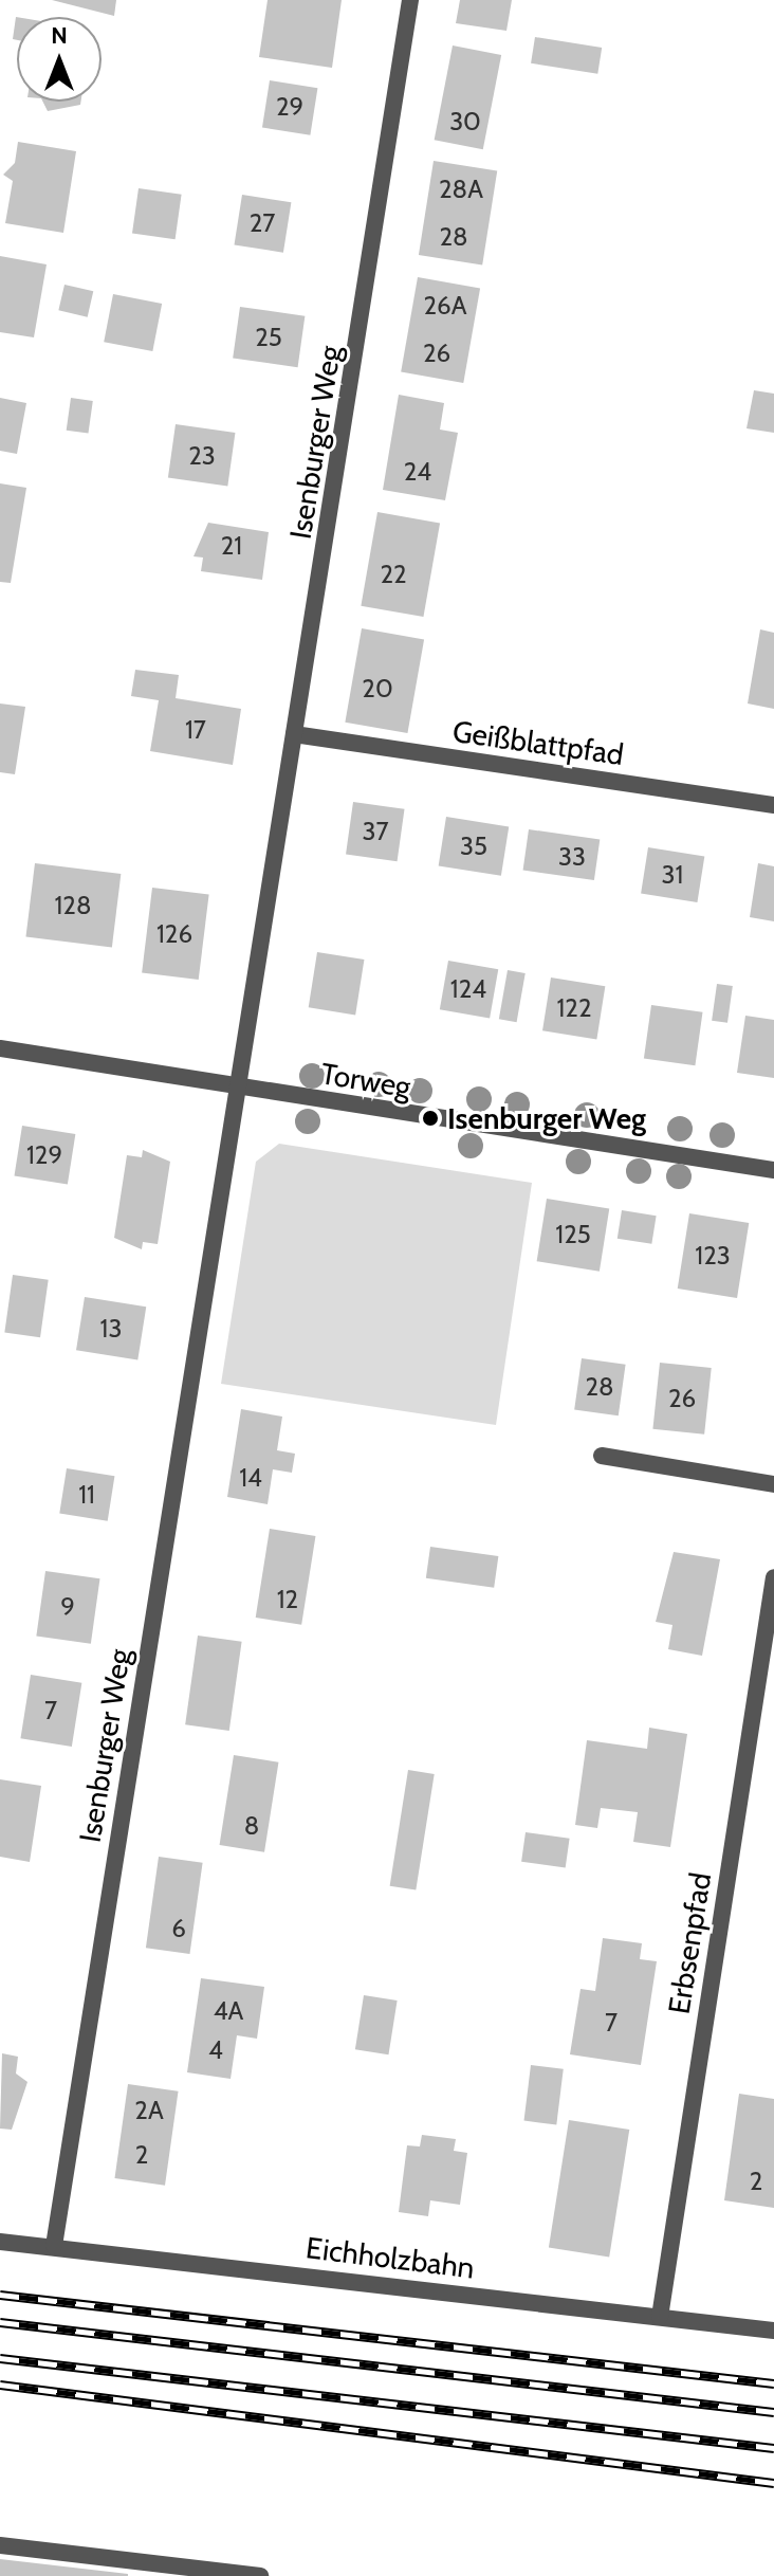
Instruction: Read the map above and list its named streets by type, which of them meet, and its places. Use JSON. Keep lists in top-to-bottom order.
{
  "streets": {
    "street": [
      "Isenburger Weg",
      "Geißblattpfad",
      "Torweg",
      "Erbsenpfad",
      "Eichholzbahn"
    ]
  },
  "crossings": [
    ["Isenburger Weg", "Geißblattpfad"],
    ["Isenburger Weg", "Torweg"],
    ["Isenburger Weg", "Eichholzbahn"],
    ["Erbsenpfad", "Eichholzbahn"]
  ],
  "places": ["Isenburger Weg"],
  "house_numbers": [
    "29",
    "30",
    "28A",
    "27",
    "28",
    "26A",
    "25",
    "26",
    "23",
    "24",
    "21",
    "22",
    "20",
    "17",
    "37",
    "35",
    "33",
    "31",
    "128",
    "126",
    "124",
    "122",
    "129",
    "125",
    "123",
    "13",
    "28",
    "26",
    "14",
    "11",
    "12",
    "9",
    "7",
    "8",
    "6",
    "4A",
    "7",
    "4",
    "2A",
    "2",
    "2"
  ],
  "north": "top"
}
